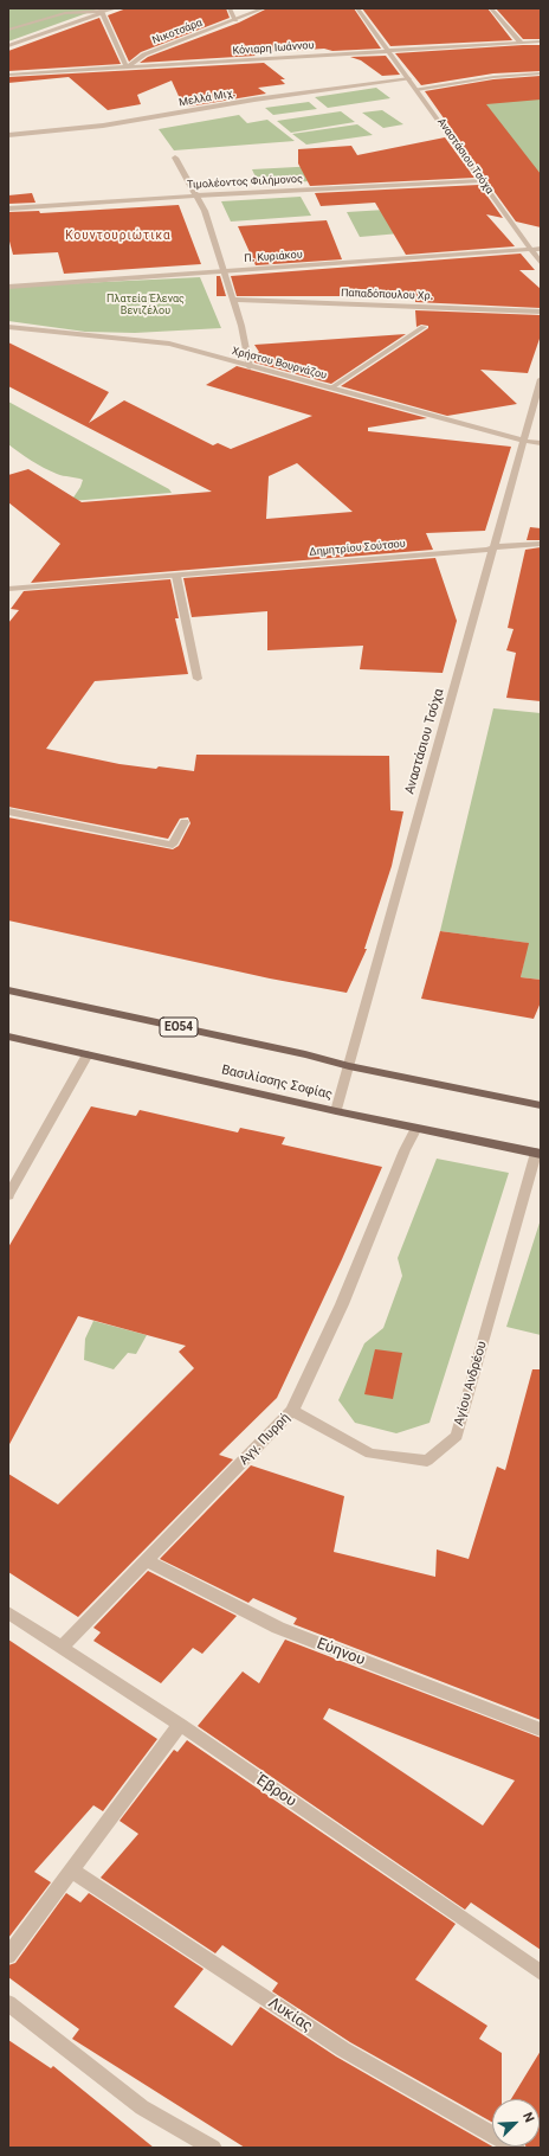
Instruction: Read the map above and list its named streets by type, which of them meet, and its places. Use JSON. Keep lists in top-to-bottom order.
{
  "streets": {
    "main road": ["ΕΟ54", "Βασιλίσσης Σοφίας"],
    "street": [
      "Νικοτσάρα",
      "Κόνιαρη Ιωάννου",
      "Μελλά Μιχ.",
      "Αναστάσιου Τσόχα",
      "Τιμoλέοντος Φιλήμονος",
      "Π. Κυριάκου",
      "Παπαδόπουλου Χρ.",
      "Χρήστου Βουρνάζου",
      "Δημητρίου Σούτσου",
      "Αγίου Ανδρέου",
      "Αγγ. Πυρρή",
      "Εύηνου",
      "Έβρου",
      "Λυκίας"
    ]
  },
  "crossings": [
    ["Νικοτσάρα", "Κόνιαρη Ιωάννου"],
    ["Κόνιαρη Ιωάννου", "Αναστάσιου Τσόχα"],
    ["Μελλά Μιχ.", "Αναστάσιου Τσόχα"],
    ["Αναστάσιου Τσόχα", "Τιμoλέοντος Φιλήμονος"],
    ["Αναστάσιου Τσόχα", "Π. Κυριάκου"],
    ["Αναστάσιου Τσόχα", "Χρήστου Βουρνάζου"],
    ["Αναστάσιου Τσόχα", "Δημητρίου Σούτσου"],
    ["Αναστάσιου Τσόχα", "ΕΟ54"],
    ["Αναστάσιου Τσόχα", "Βασιλίσσης Σοφίας"],
    ["Βασιλίσσης Σοφίας", "Αγίου Ανδρέου"],
    ["Βασιλίσσης Σοφίας", "Αγγ. Πυρρή"],
    ["Αγίου Ανδρέου", "Αγγ. Πυρρή"],
    ["Αγγ. Πυρρή", "Εύηνου"],
    ["Αγγ. Πυρρή", "Έβρου"]
  ],
  "districts": ["Κουντουριώτικα"],
  "parks": ["Πλατεία Έλενας Βενιζέλου"],
  "north": "top right"
}
